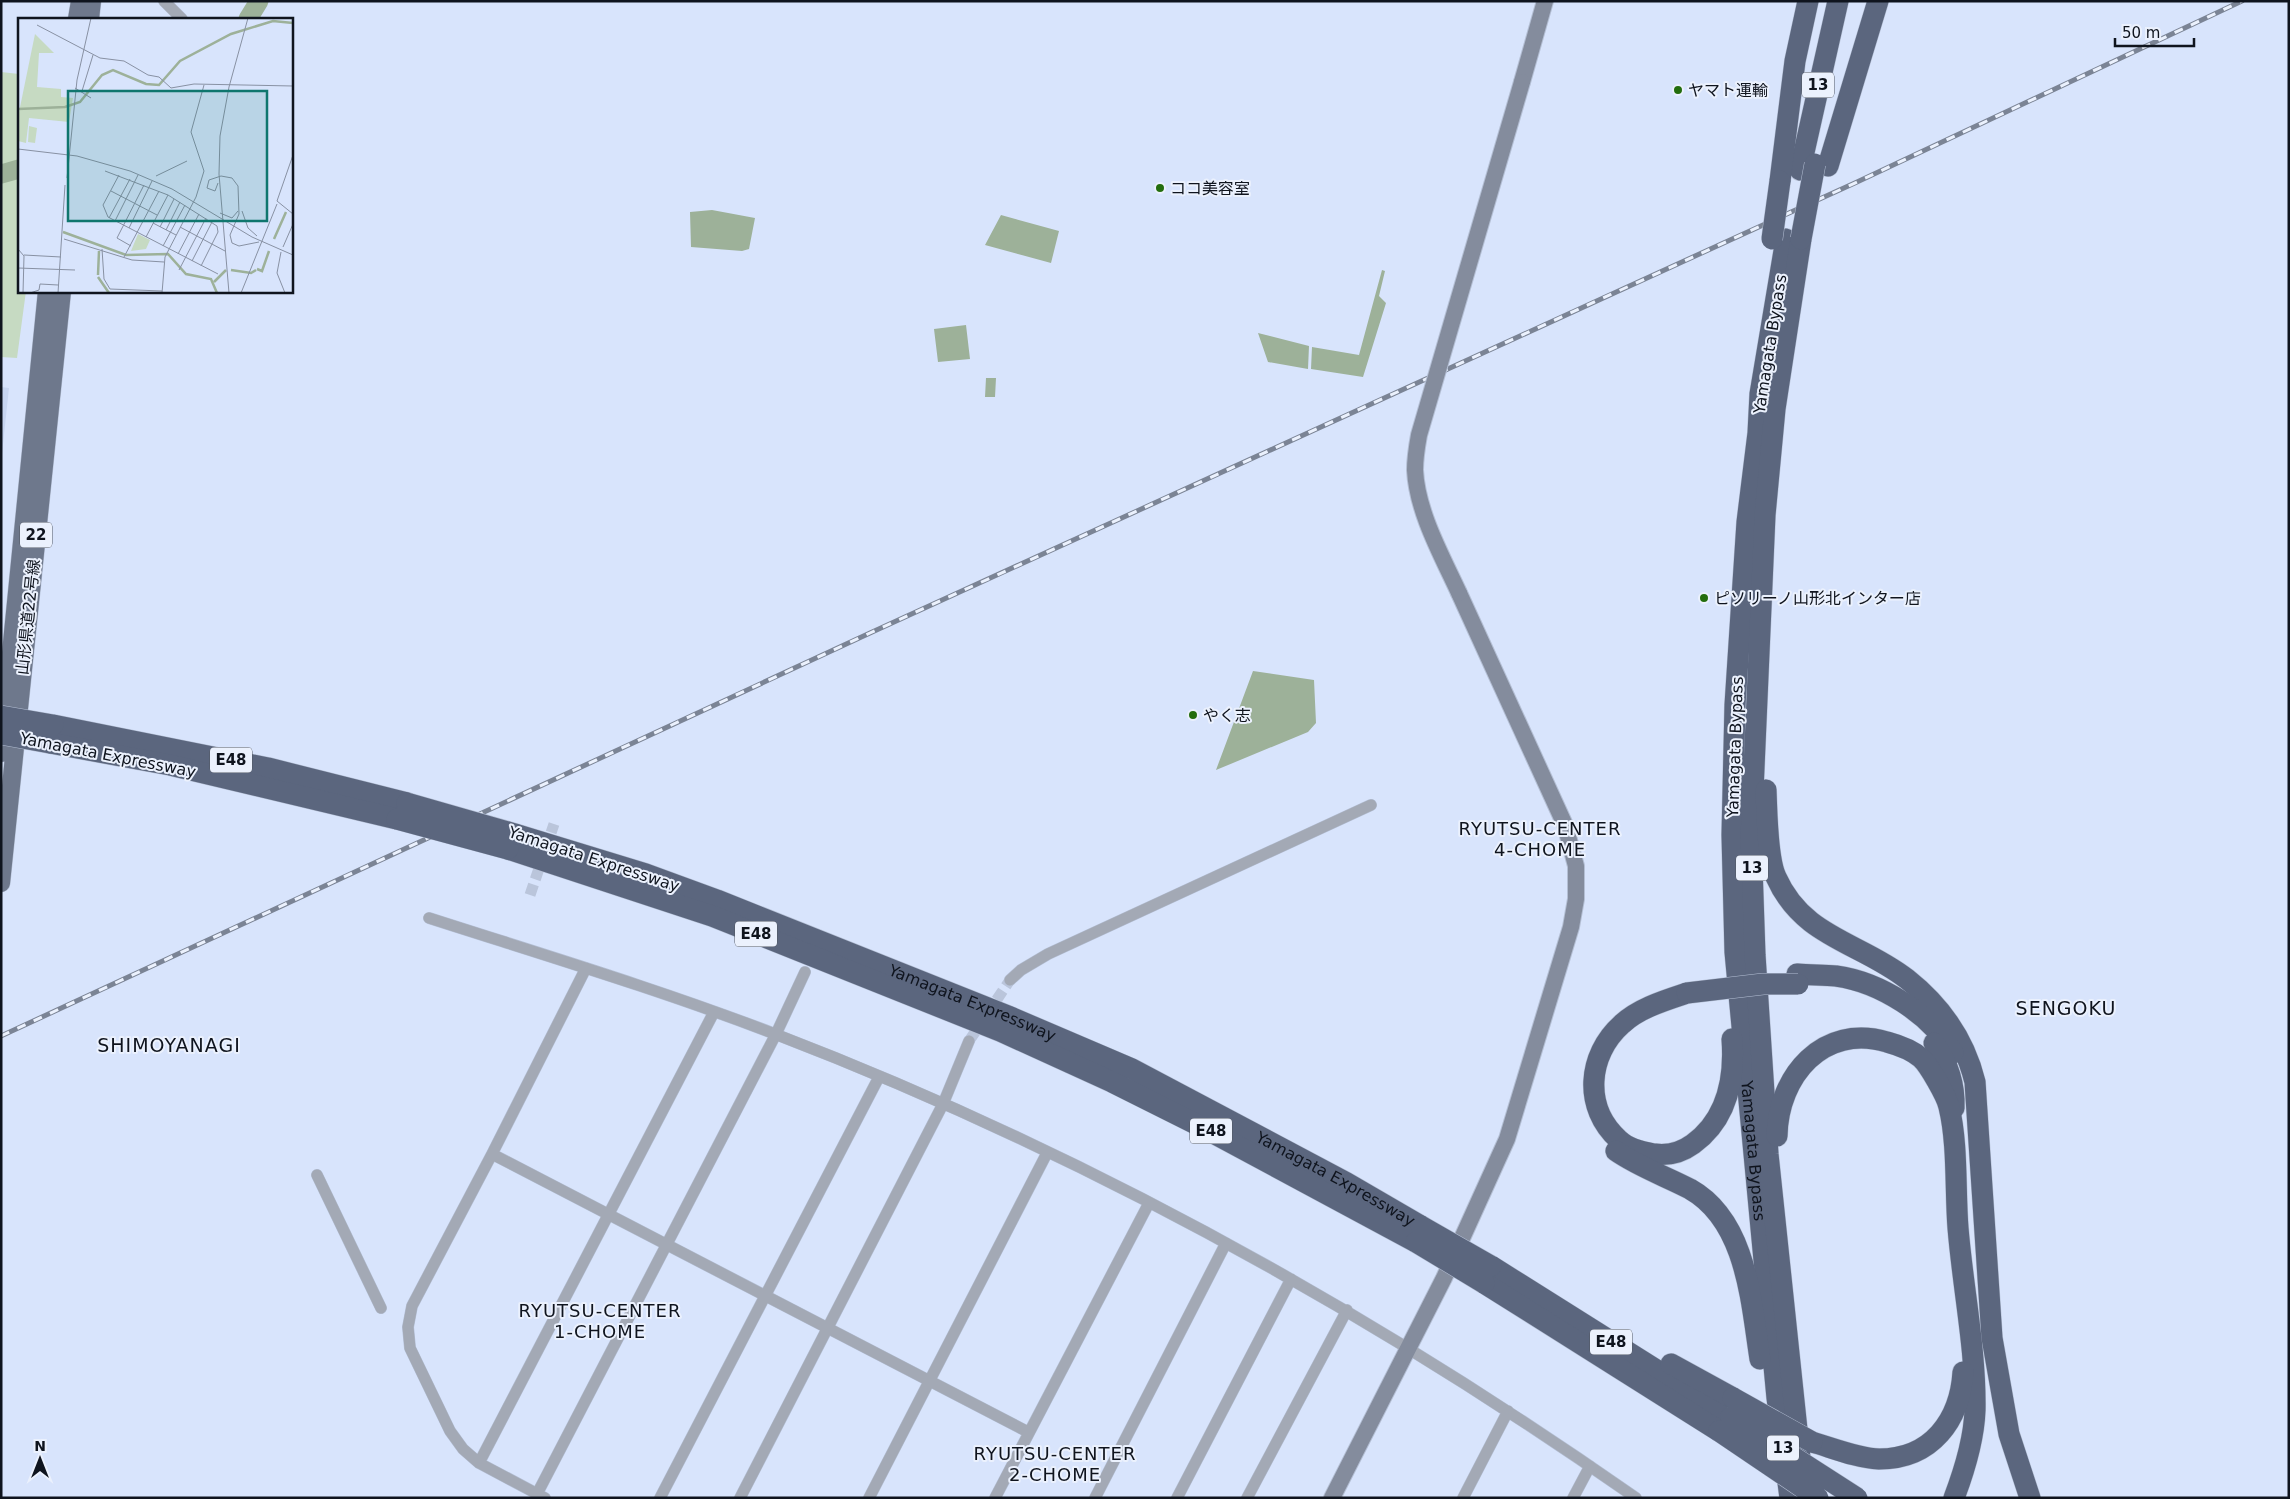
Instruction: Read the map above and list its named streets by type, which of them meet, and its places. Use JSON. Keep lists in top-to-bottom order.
{
  "streets": {
    "highway": [
      "13",
      "Yamagata Bypass",
      "Yamagata Expressway",
      "E48"
    ],
    "main road": ["22", "山形県道22号線"]
  },
  "districts": [
    "RYUTSU-CENTER 4-CHOME",
    "SENGOKU",
    "SHIMOYANAGI",
    "RYUTSU-CENTER 1-CHOME",
    "RYUTSU-CENTER 2-CHOME"
  ],
  "places": [
    "ヤマト運輸",
    "ココ美容室",
    "ピソリーノ山形北インター店",
    "やく志"
  ],
  "scale_bar": "50 m",
  "north": "top"
}
